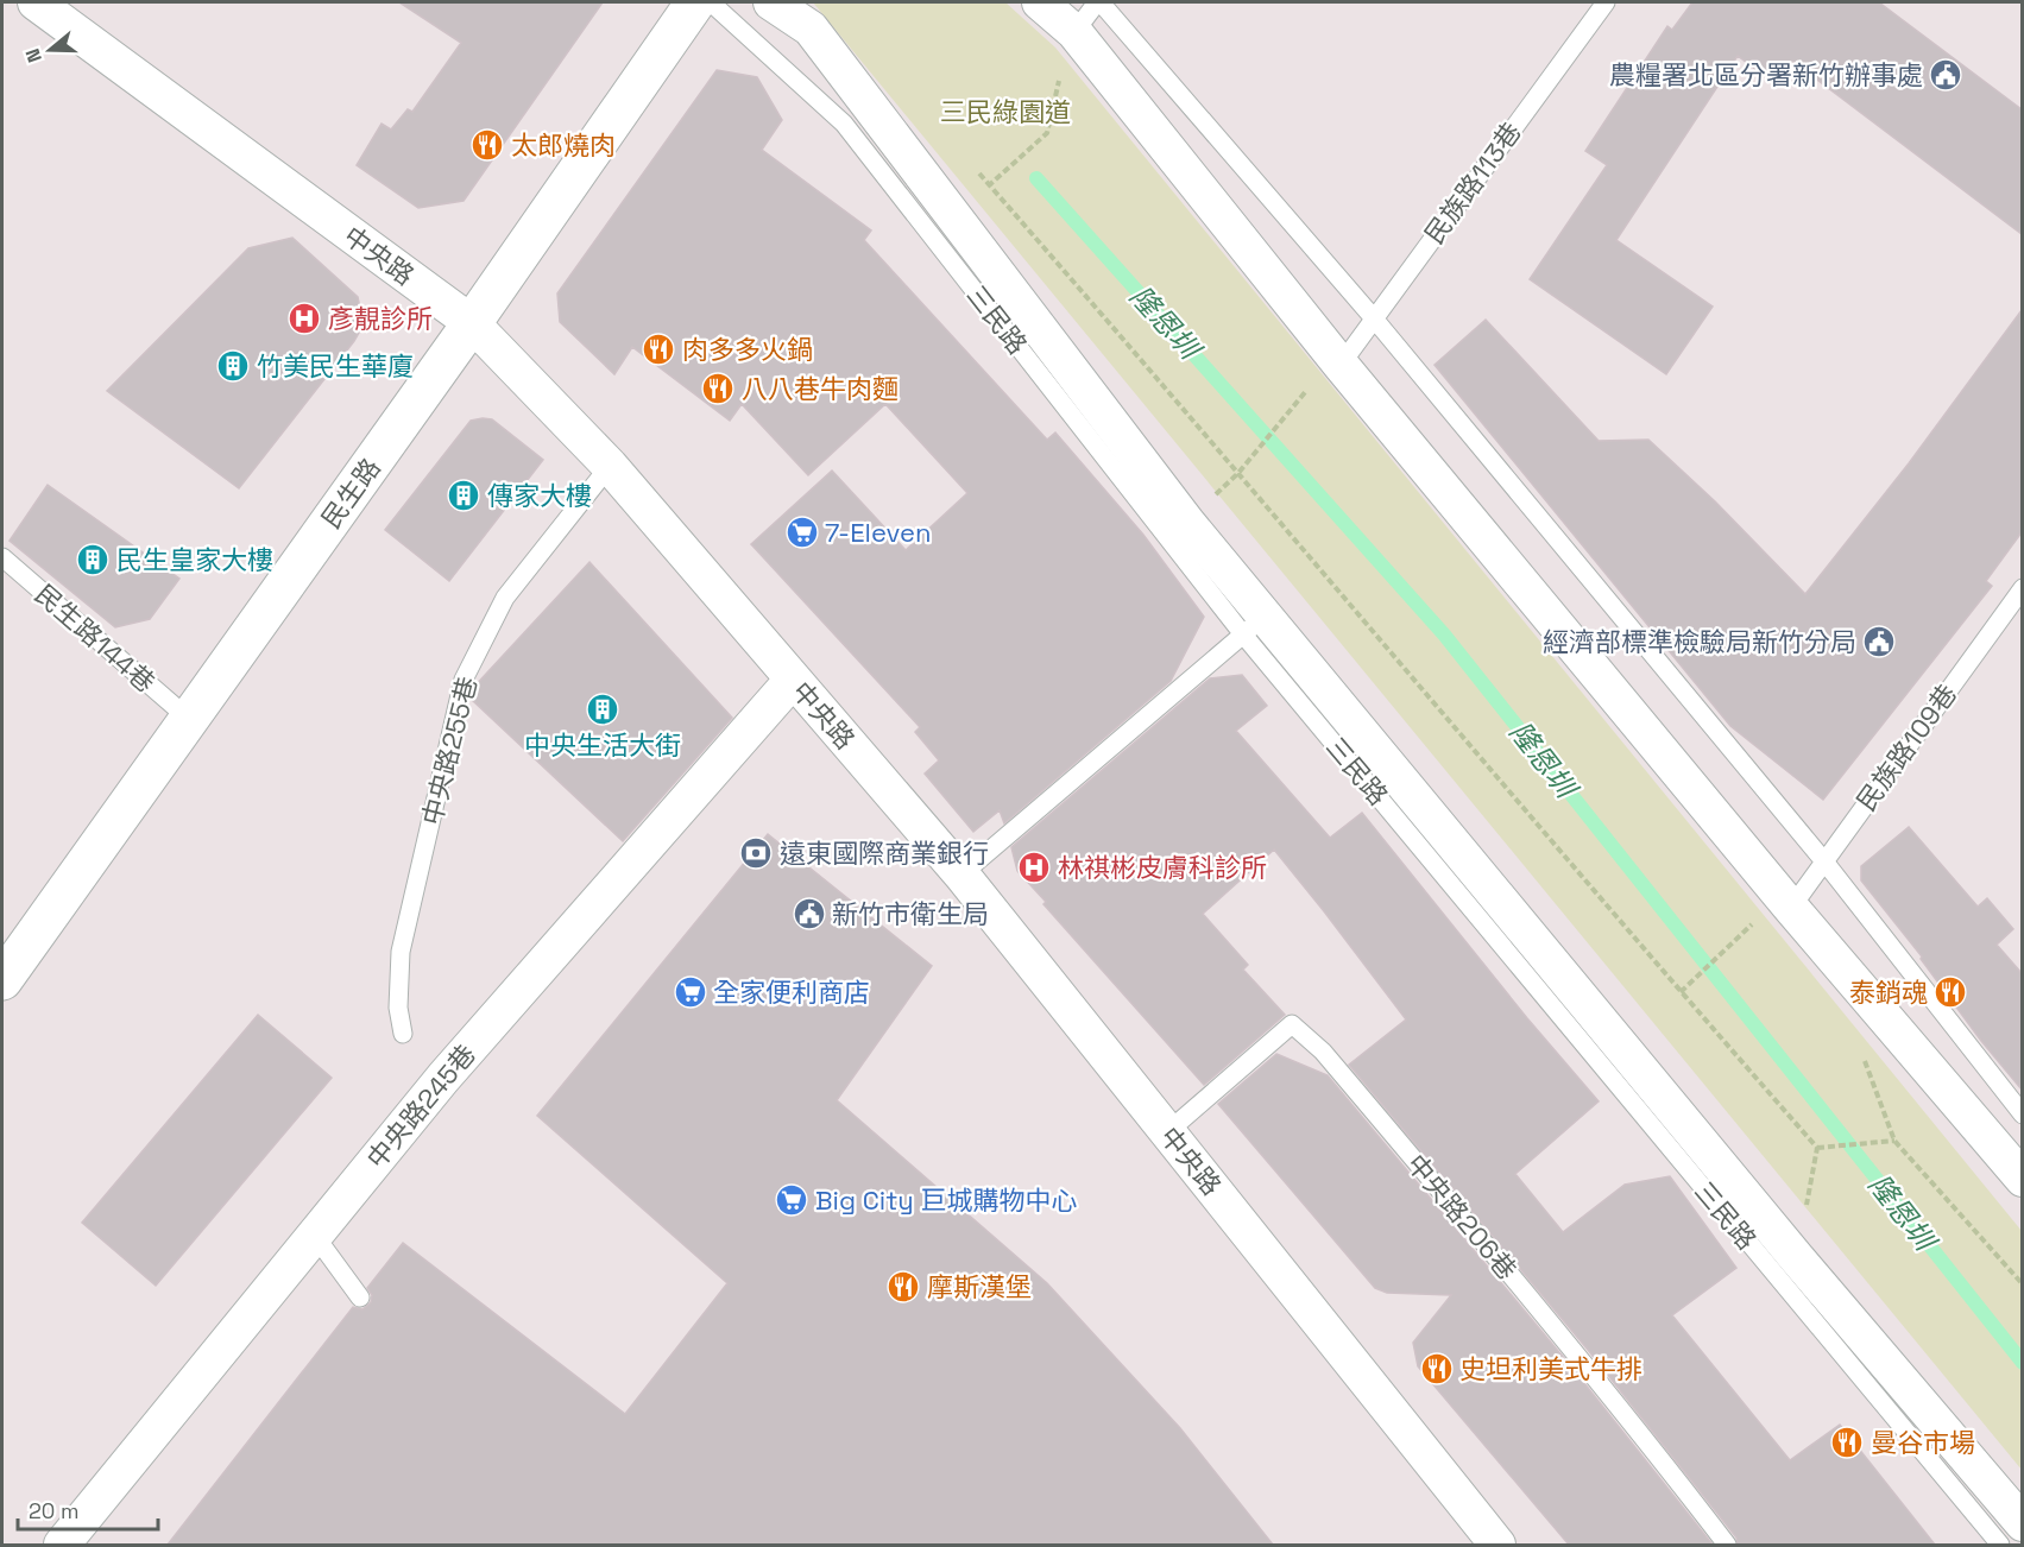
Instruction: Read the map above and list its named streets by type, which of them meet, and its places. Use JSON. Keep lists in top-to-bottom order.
{
  "streets": {
    "street": [
      "中央路",
      "三民路",
      "民生路",
      "中央路245巷"
    ],
    "lane": [
      "民族路113巷",
      "民生路144巷",
      "民族路109巷",
      "中央路255巷",
      "中央路206巷"
    ]
  },
  "crossings": [
    ["中央路", "民生路"],
    ["中央路", "中央路255巷"],
    ["中央路", "中央路245巷"],
    ["中央路", "中央路206巷"],
    ["民生路", "民生路144巷"]
  ],
  "water": ["隆恩圳"],
  "parks": ["三民綠園道"],
  "places": {
    "public building": ["農糧署北區分署新竹辦事處", "經濟部標準檢驗局新竹分局", "新竹市衛生局"],
    "restaurant": [
      "太郎燒肉",
      "肉多多火鍋",
      "八八巷牛肉麵",
      "泰銷魂",
      "摩斯漢堡",
      "史坦利美式牛排",
      "曼谷市場"
    ],
    "hospital": ["彥靚診所", "林祺彬皮膚科診所"],
    "building": [
      "竹美民生華廈",
      "傳家大樓",
      "民生皇家大樓",
      "中央生活大街"
    ],
    "supermarket": ["7-Eleven", "全家便利商店", "Big City 巨城購物中心"],
    "bank": ["遠東國際商業銀行"]
  },
  "scale_bar": "20 m",
  "north": "left"
}
